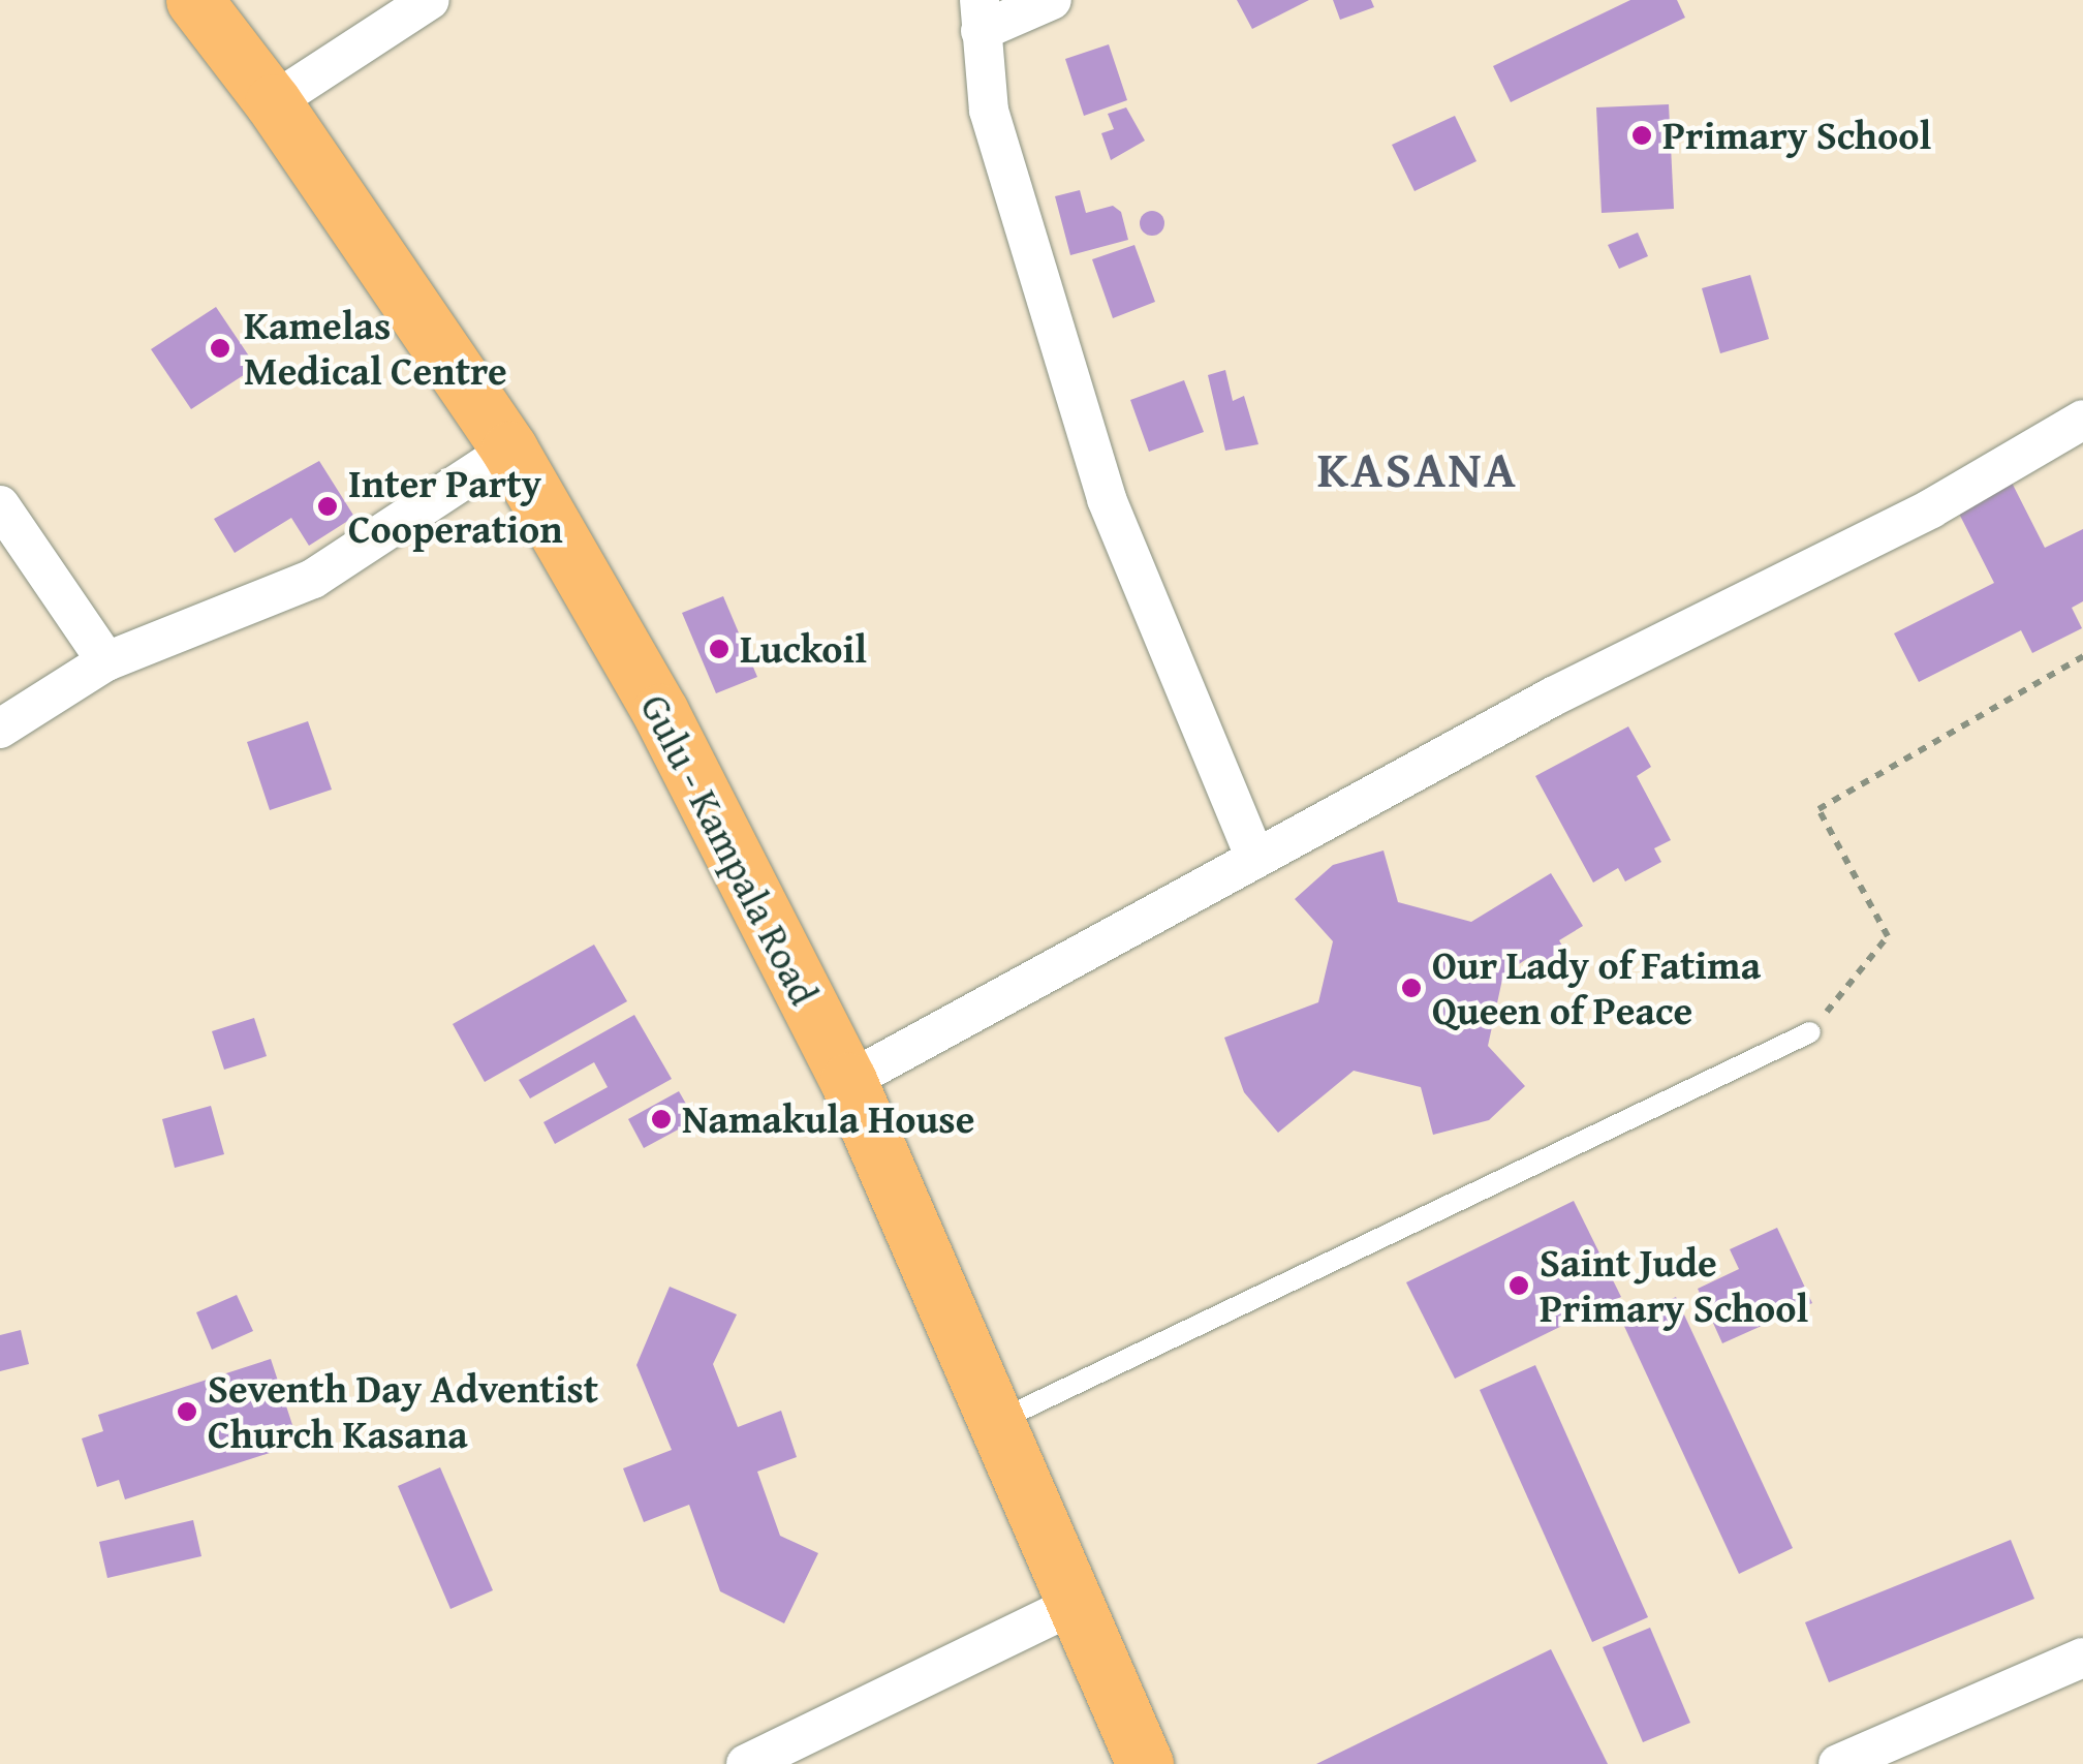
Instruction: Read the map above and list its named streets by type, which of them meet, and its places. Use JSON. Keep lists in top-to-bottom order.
{
  "streets": {
    "main road": ["Gulu - Kampala Road"]
  },
  "districts": ["KASANA"],
  "places": [
    "Primary School",
    "Kamelas Medical Centre",
    "Inter Party Cooperation",
    "Luckoil",
    "Our Lady of Fatima Queen of Peace",
    "Namakula House",
    "Saint Jude Primary School",
    "Seventh Day Adventist Church Kasana"
  ]
}
